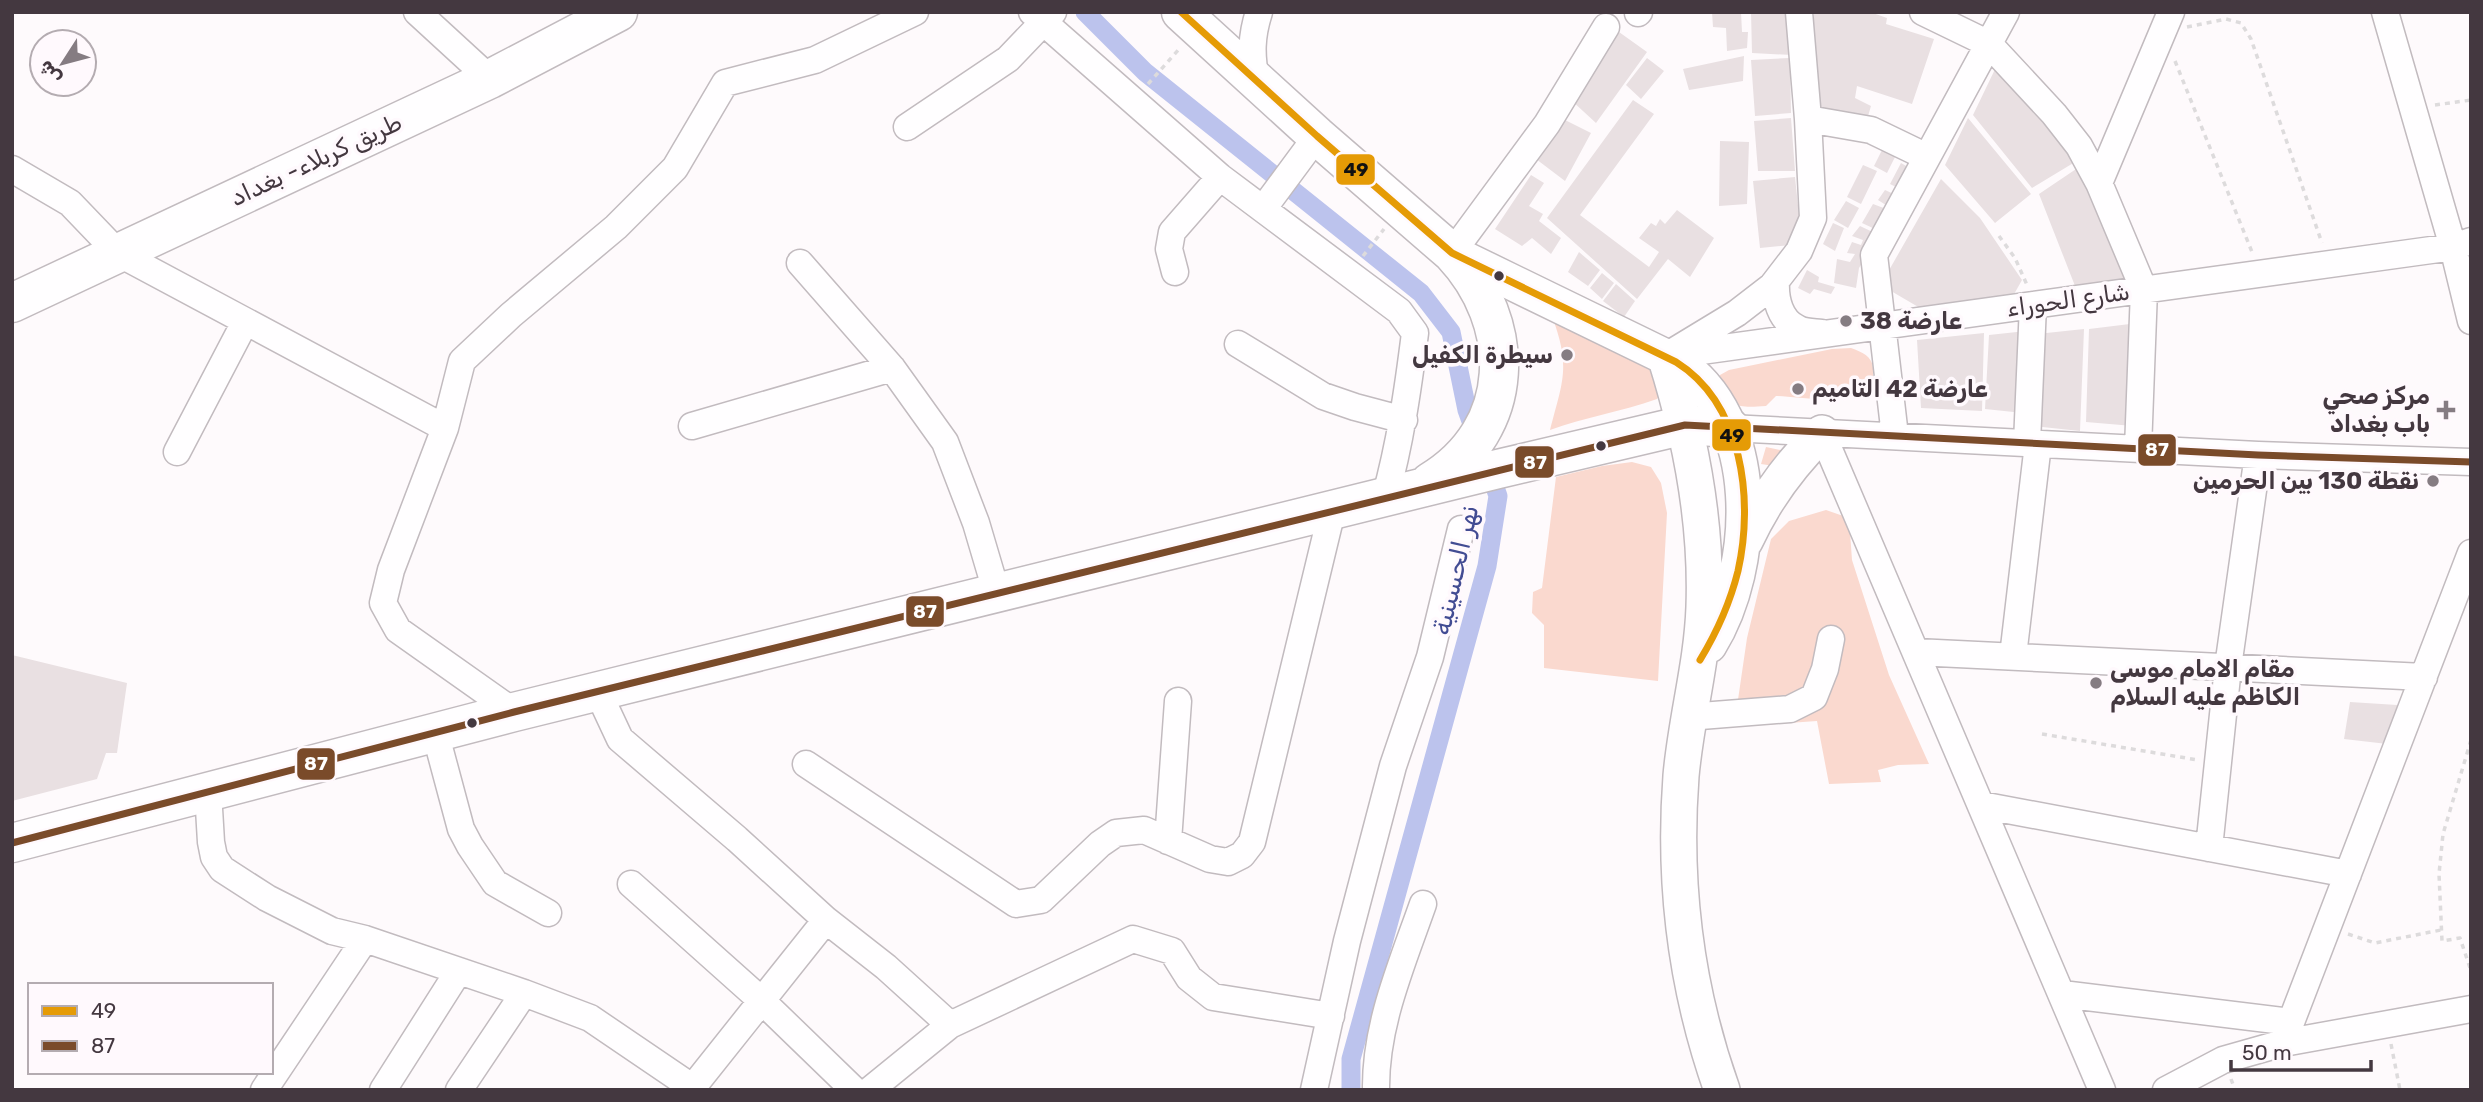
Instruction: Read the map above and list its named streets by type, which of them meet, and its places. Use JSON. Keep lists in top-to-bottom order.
{
  "streets": {
    "highway": ["طريق كربلاء- بغداد"],
    "street": ["شارع الحوراء"]
  },
  "water": ["نهر الحسينية"],
  "places": {
    "other": [
      "عارضة 38",
      "سيطرة الكفيل",
      "عارضة 42 التاميم",
      "نقطة 130 بين الحرمين",
      "مقام الامام موسى الكاظم عليه السلام"
    ],
    "health": ["مركز صحي باب بغداد"]
  },
  "lines": ["transit line 49", "transit line 87"],
  "legend": ["49", "87"],
  "scale_bar": "50 m",
  "north": "bottom left"
}
